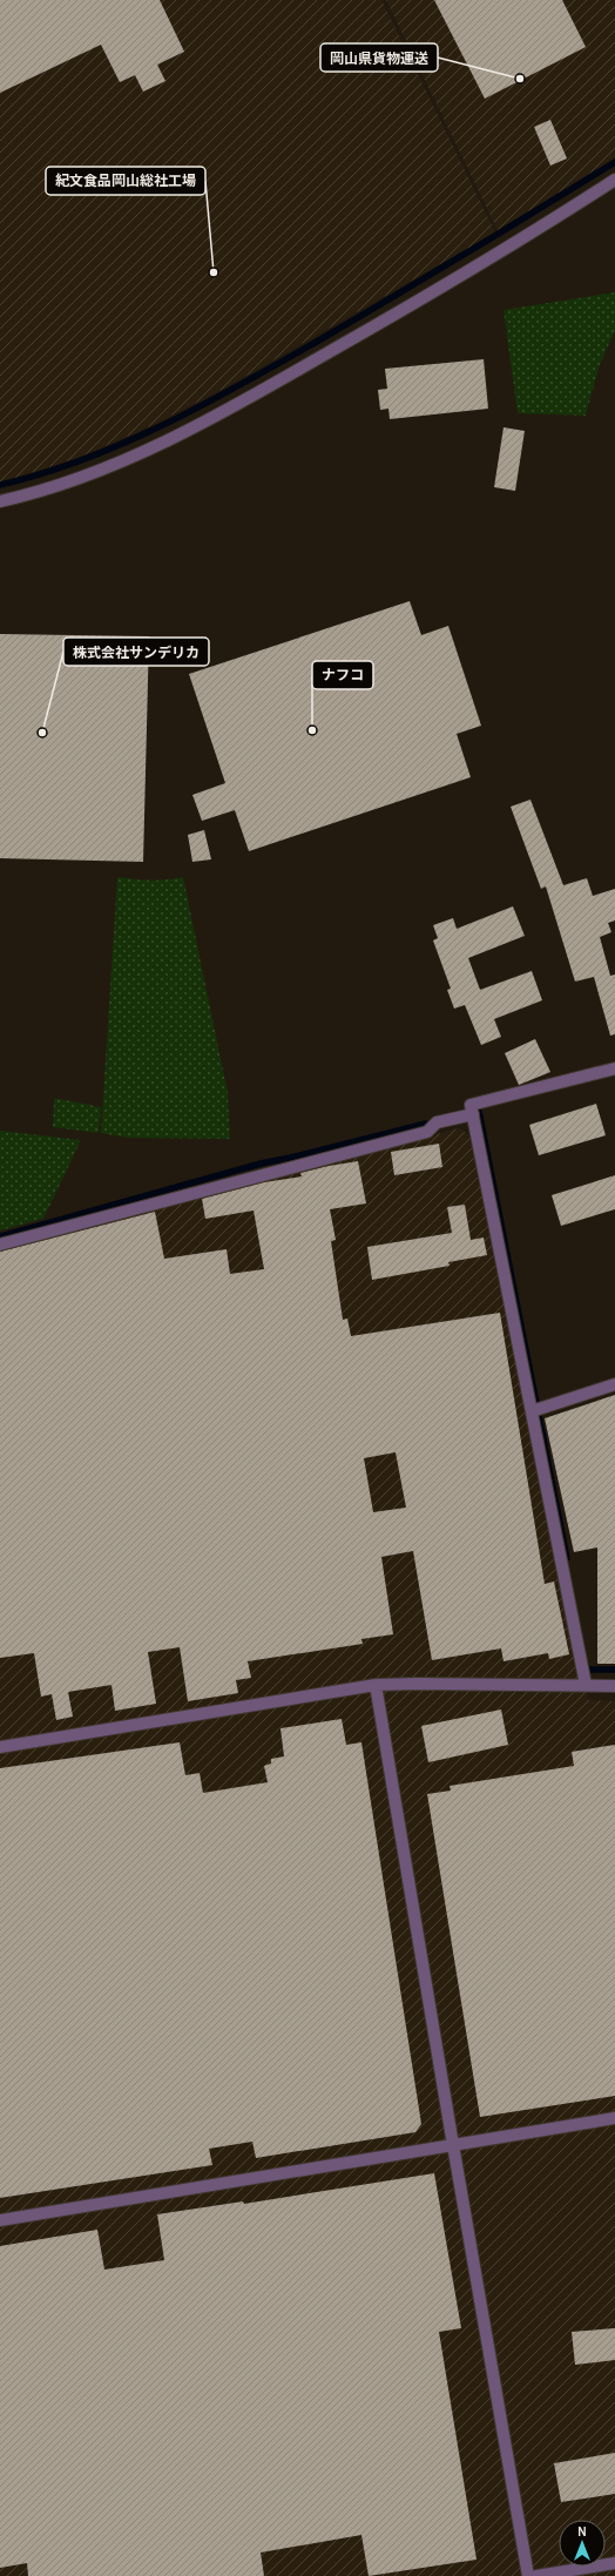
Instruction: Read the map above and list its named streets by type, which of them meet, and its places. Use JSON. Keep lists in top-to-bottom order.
{
  "places": [
    "岡山県貨物運送",
    "紀文食品岡山総社工場",
    "ナフコ",
    "株式会社サンデリカ"
  ],
  "north": "top"
}
